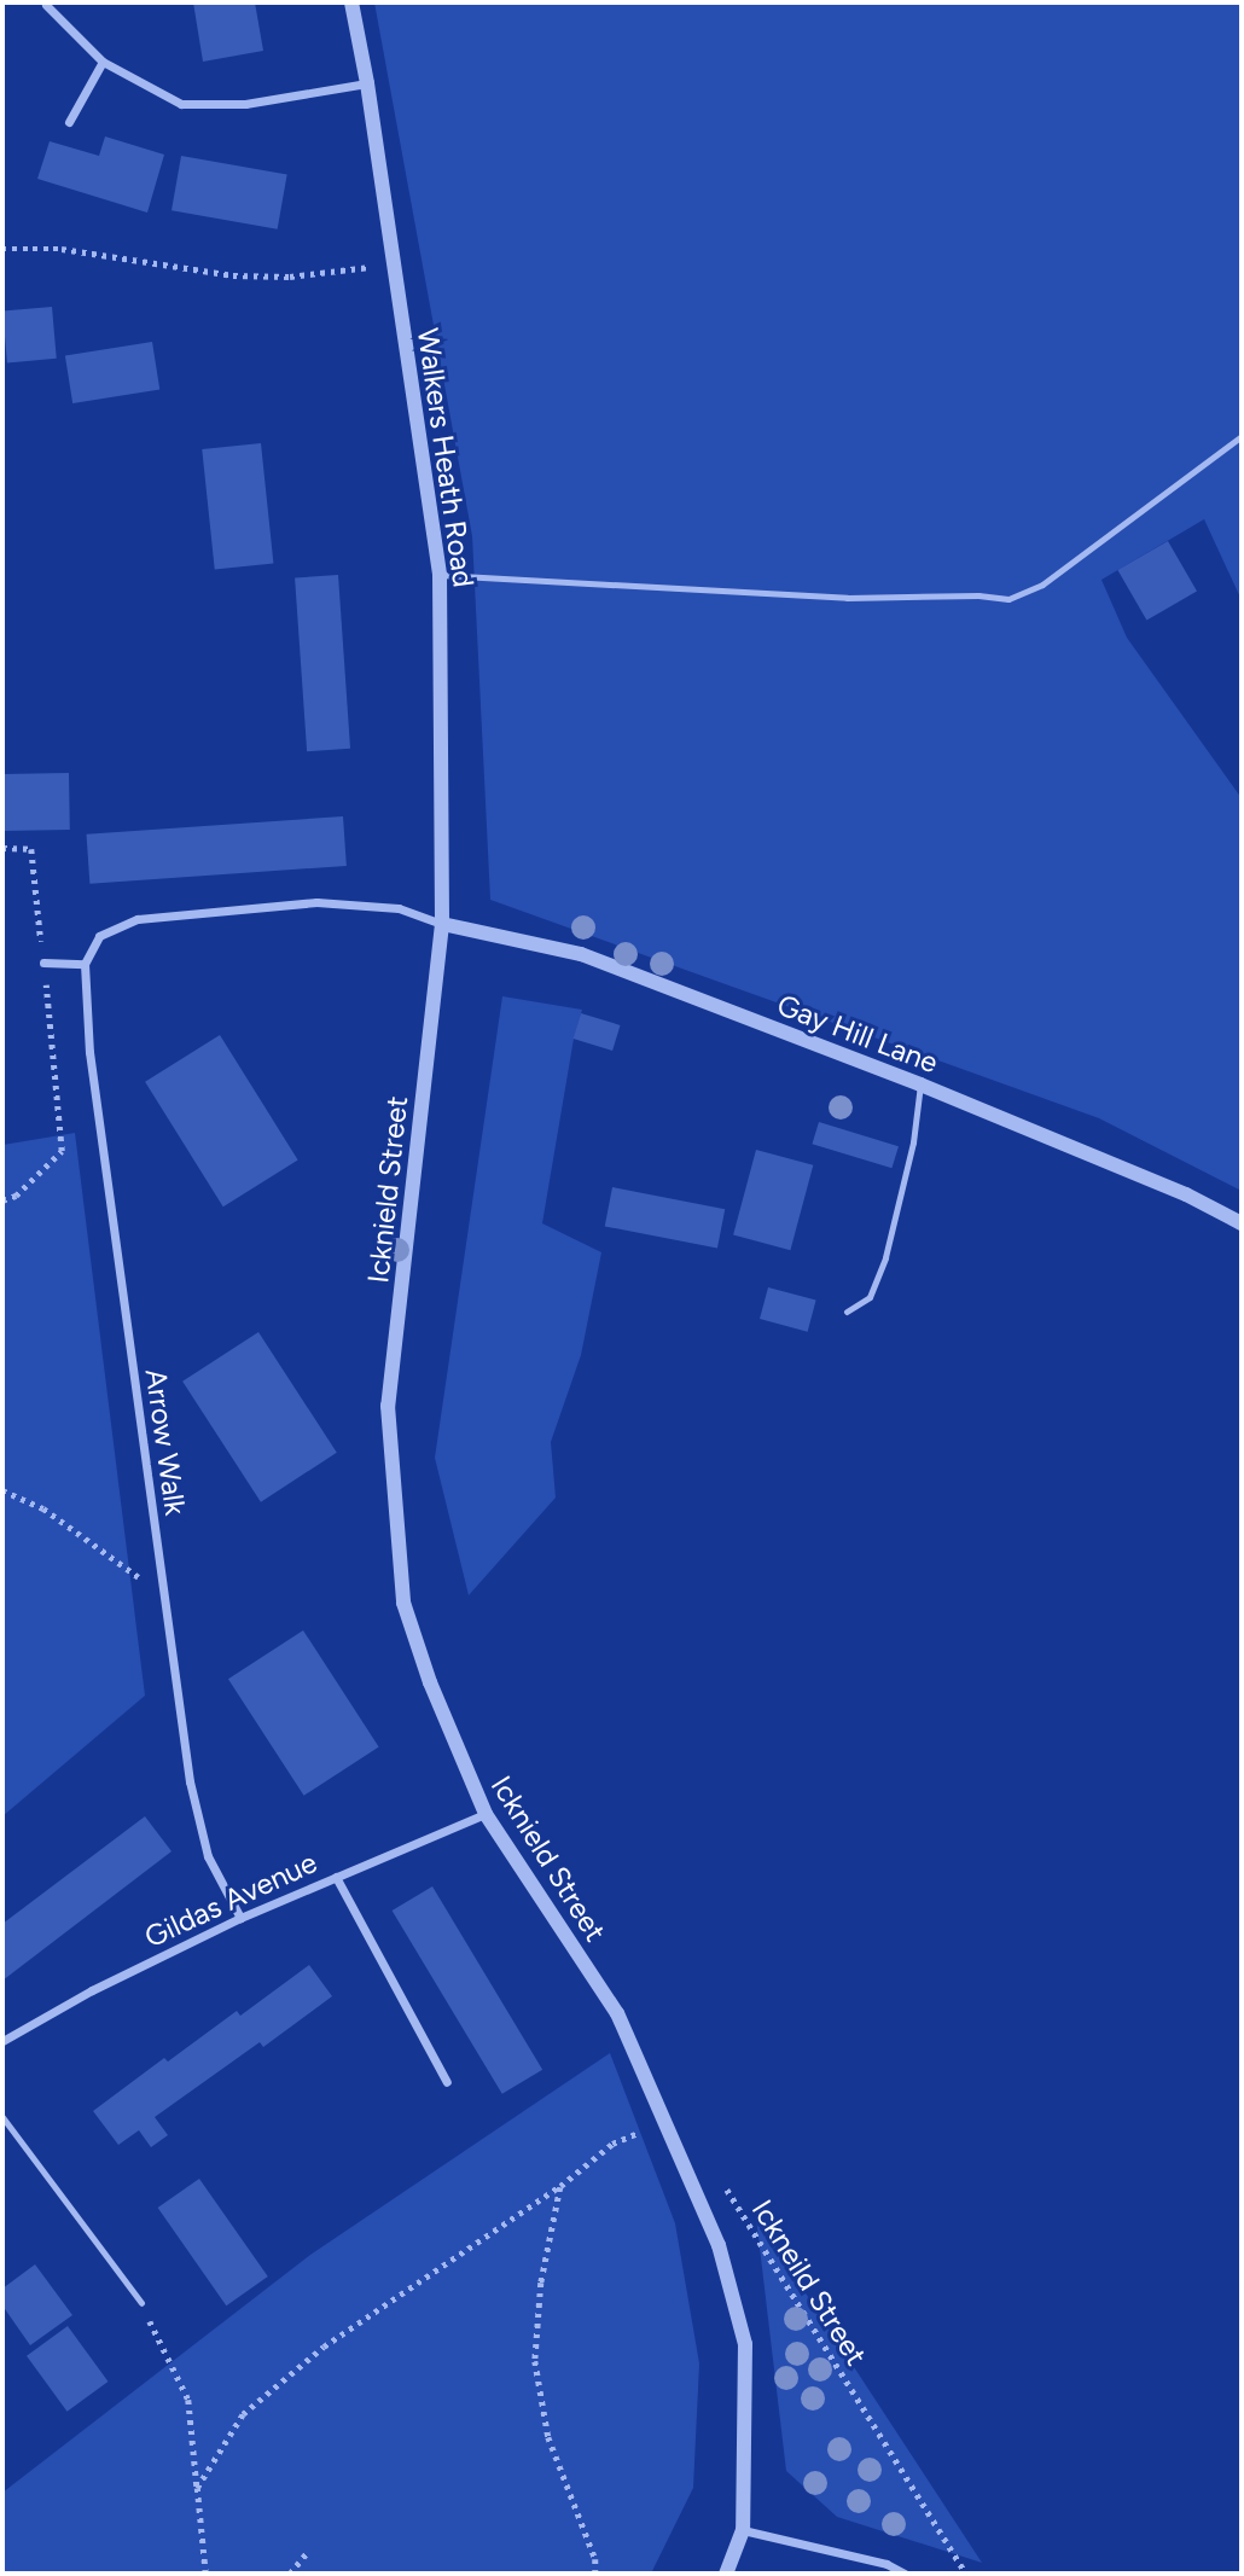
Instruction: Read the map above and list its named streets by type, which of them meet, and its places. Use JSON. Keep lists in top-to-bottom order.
{
  "streets": {
    "street": [
      "Walkers Heath Road",
      "Gay Hill Lane",
      "Icknield Street",
      "Arrow Walk",
      "Gildas Avenue"
    ],
    "path": ["Ickneild Street"]
  },
  "crossings": [
    ["Walkers Heath Road", "Gay Hill Lane"],
    ["Walkers Heath Road", "Icknield Street"],
    ["Gay Hill Lane", "Icknield Street"],
    ["Icknield Street", "Gildas Avenue"],
    ["Arrow Walk", "Gildas Avenue"]
  ]
}
